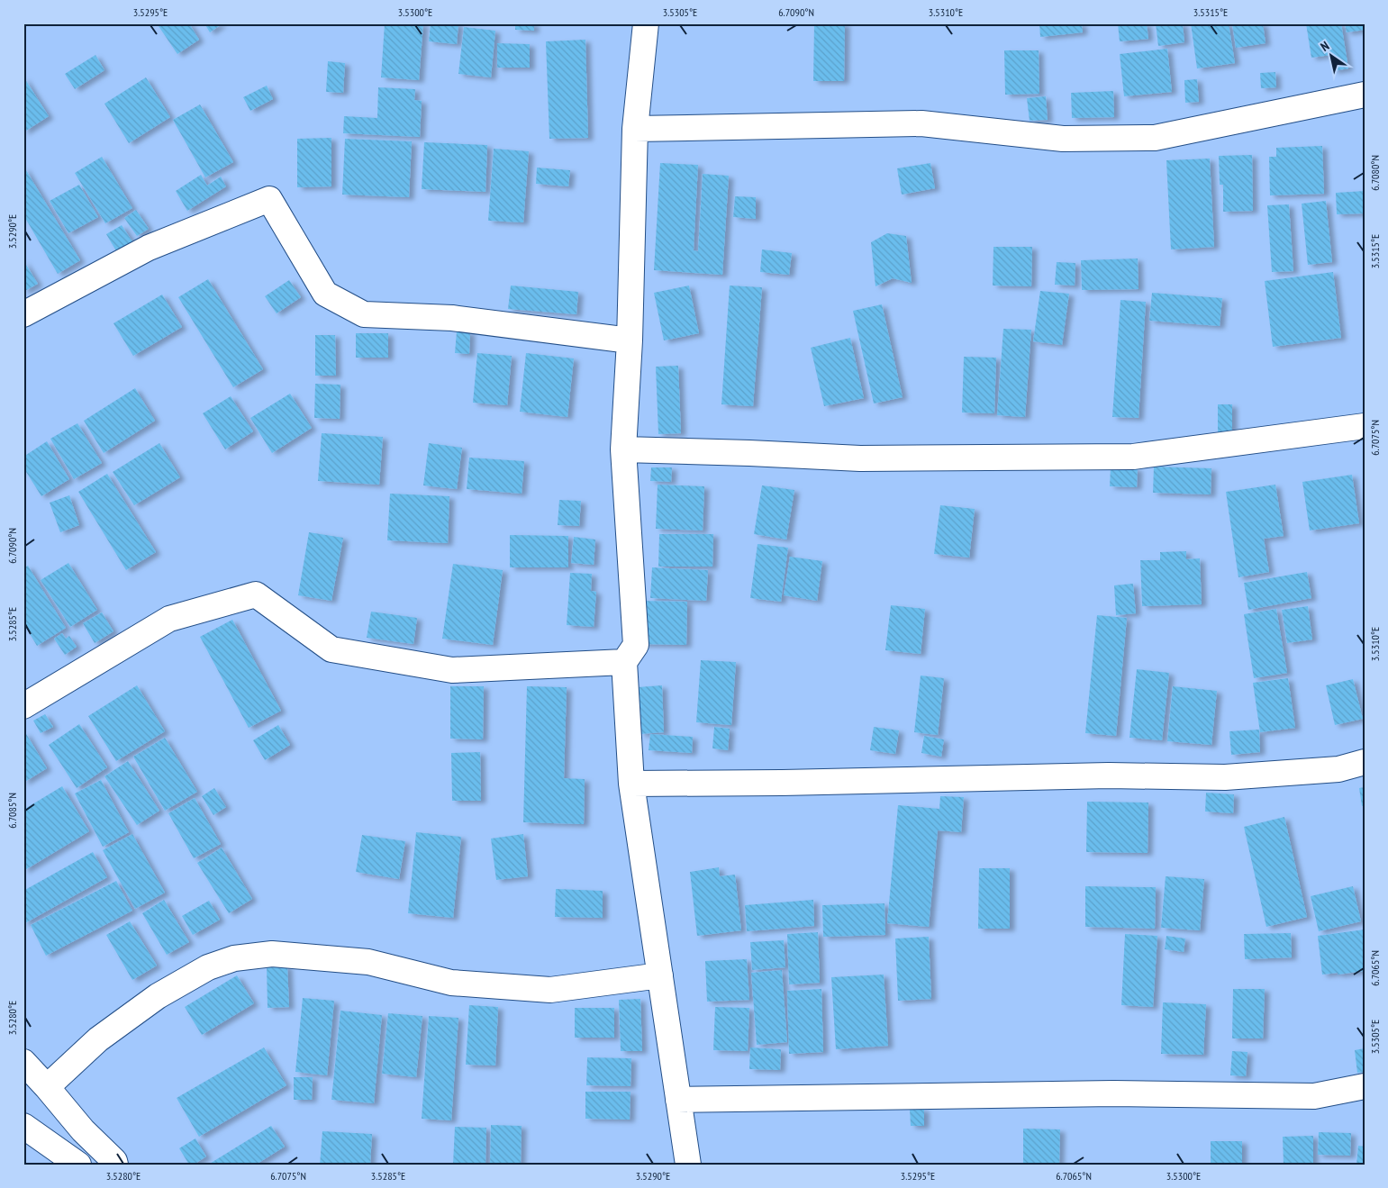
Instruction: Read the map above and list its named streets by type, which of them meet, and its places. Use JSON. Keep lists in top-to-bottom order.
{
  "north": "top left",
  "coordinates": [
    "3.5295°E",
    "3.5300°E",
    "3.5305°E",
    "6.7090°N",
    "3.5310°E",
    "3.5315°E",
    "6.7080°N",
    "3.5290°E",
    "6.7075°N",
    "3.5285°E",
    "6.7085°N",
    "6.7065°N",
    "3.5280°E"
  ]
}
